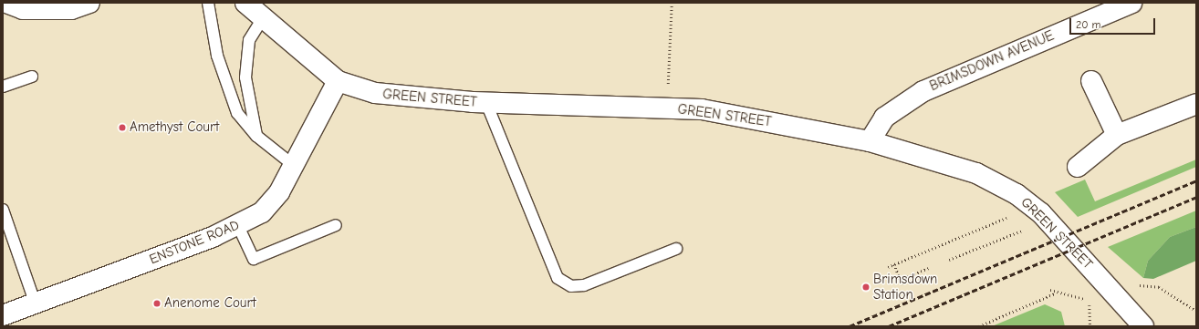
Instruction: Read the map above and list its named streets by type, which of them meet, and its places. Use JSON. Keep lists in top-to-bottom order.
{
  "streets": {
    "street": ["BRIMSDOWN AVENUE", "GREEN STREET", "ENSTONE ROAD"]
  },
  "crossings": [
    ["BRIMSDOWN AVENUE", "GREEN STREET"],
    ["GREEN STREET", "ENSTONE ROAD"]
  ],
  "places": ["Amethyst Court", "Brimsdown Station", "Anenome Court"],
  "scale_bar": "20 m"
}
